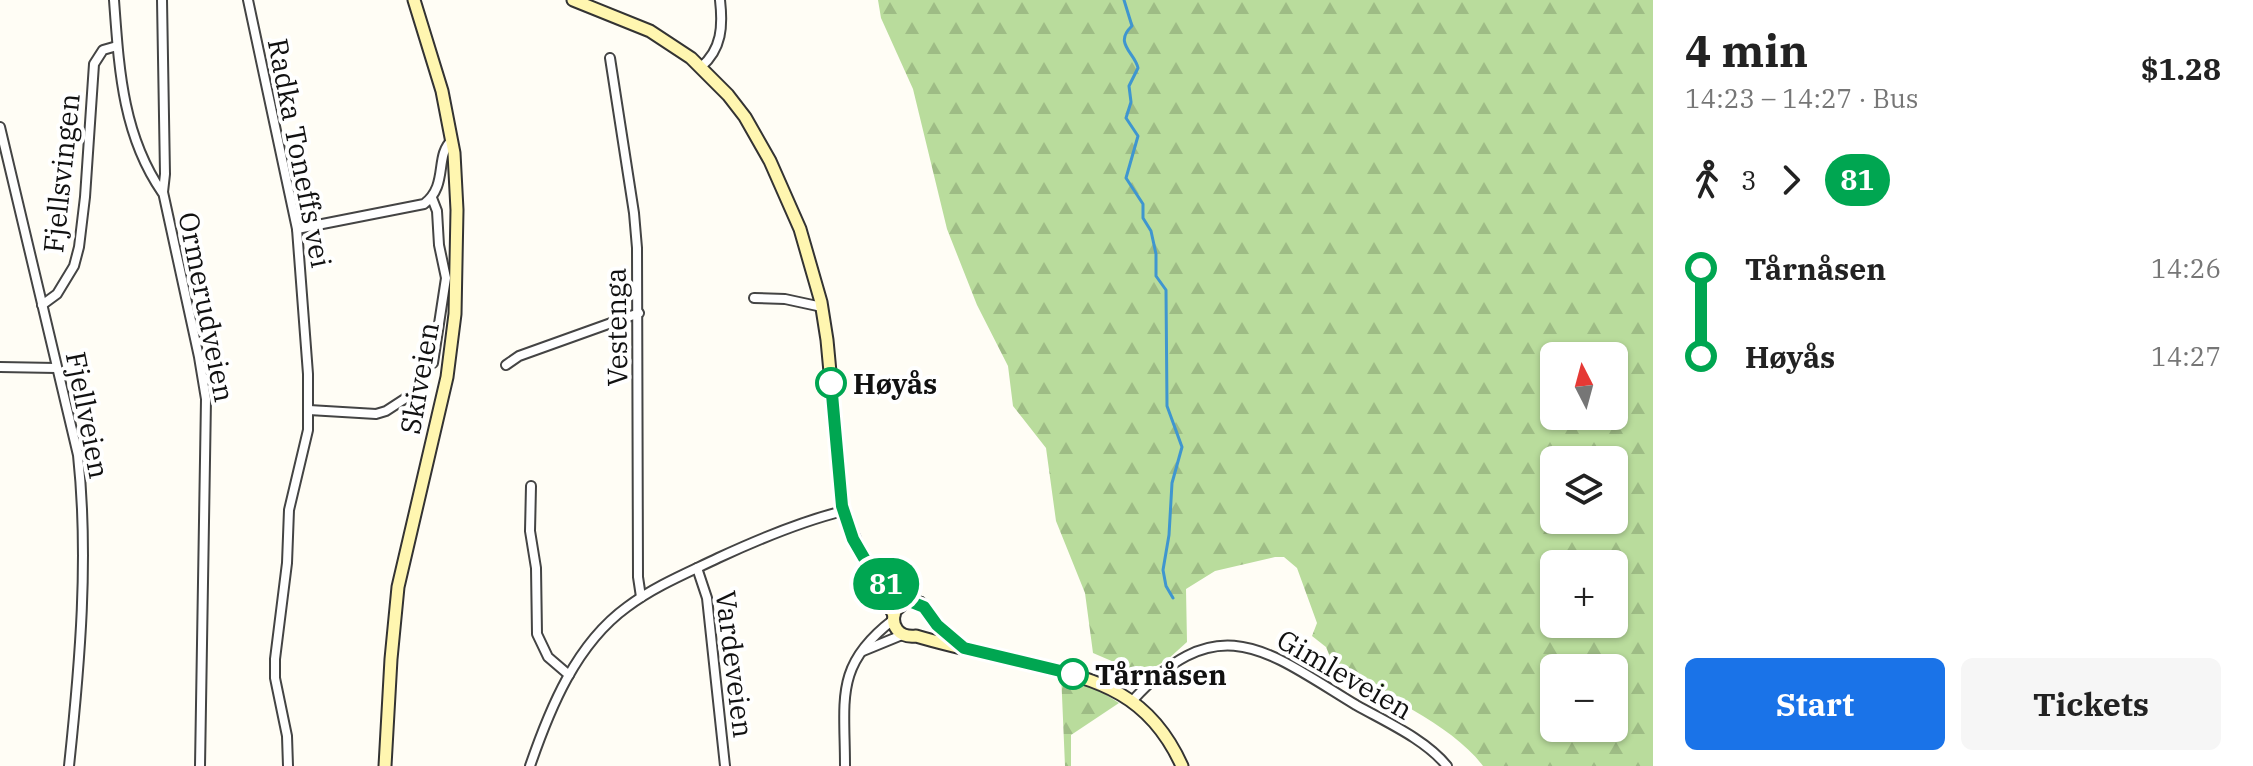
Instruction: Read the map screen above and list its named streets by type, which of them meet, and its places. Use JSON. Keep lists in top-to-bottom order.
{
  "streets": {
    "street": [
      "Radka Toneffs vei",
      "Fjellsvingen",
      "Ormerudveien",
      "Vestenga",
      "Skiveien",
      "Fjellveien",
      "Vardeveien",
      "Gimleveien"
    ]
  },
  "crossings": [
    ["Fjellsvingen", "Fjellveien"]
  ],
  "places": ["Høyås", "Tårnåsen"],
  "lines": ["bus line 81"],
  "north": "top",
  "page": {
    "on_map": "81",
    "heading": ["4 min", "14:23 – 14:27 · Bus", "$1.28"],
    "legs": ["3", "81"],
    "list": [
      {
        "name": "Tårnåsen",
        "value": "14:26"
      },
      {
        "name": "Høyås",
        "value": "14:27"
      }
    ],
    "map_buttons": ["+", "−"],
    "buttons": ["Start", "Tickets"]
  }
}
